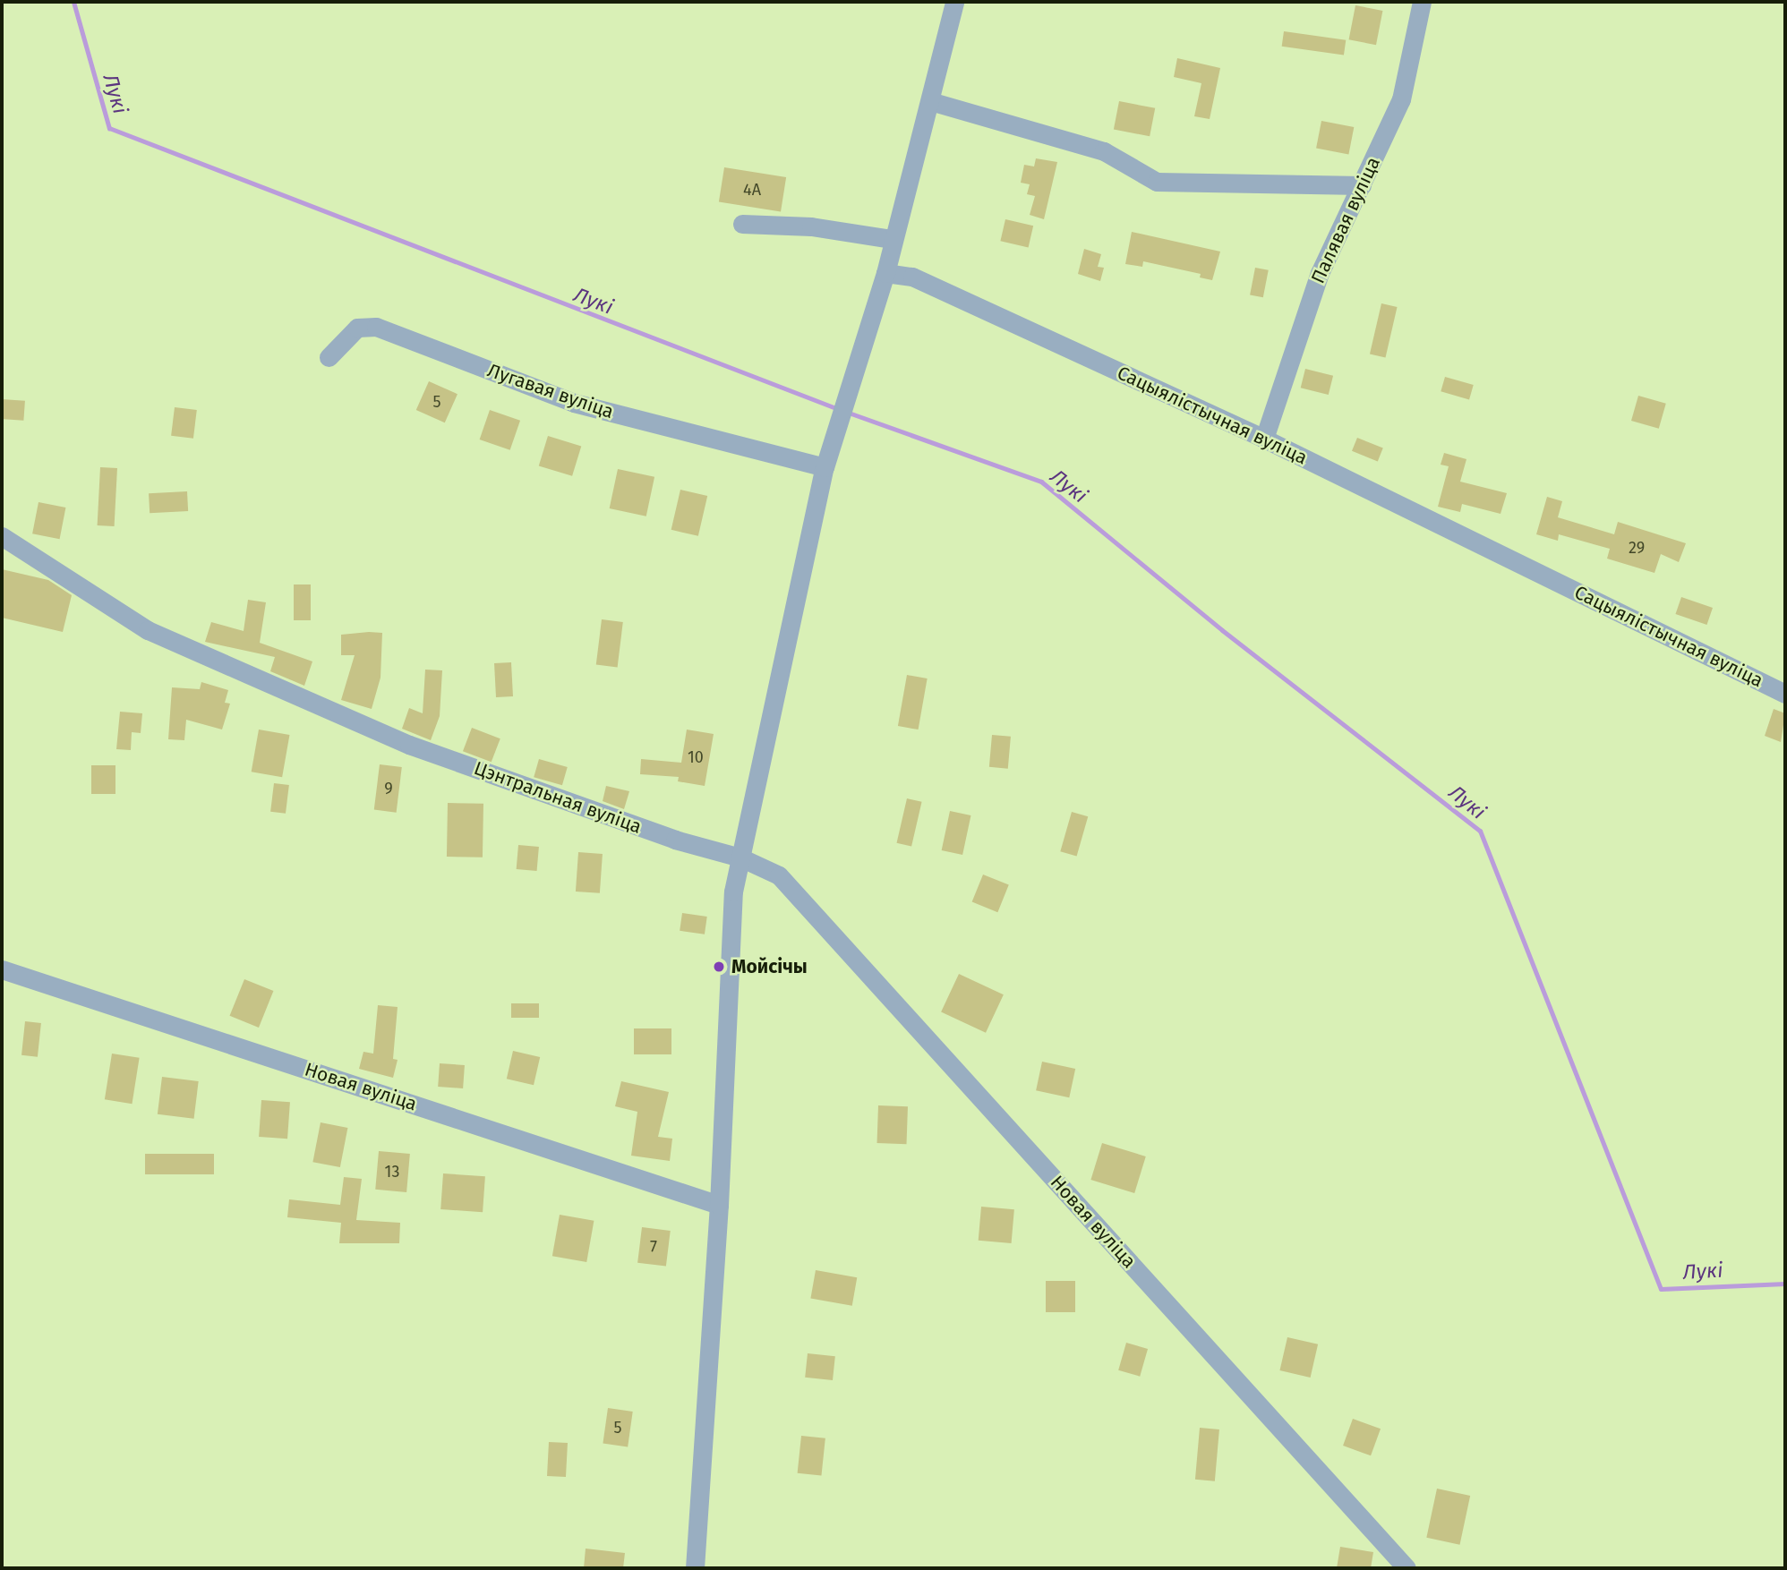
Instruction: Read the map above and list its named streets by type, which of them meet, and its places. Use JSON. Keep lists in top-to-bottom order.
{
  "streets": {
    "street": [
      "Палявая вуліца",
      "Лугавая вуліца",
      "Сацыялістычная вуліца",
      "Цэнтральная вуліца",
      "Новая вуліца"
    ]
  },
  "crossings": [
    ["Палявая вуліца", "Сацыялістычная вуліца"],
    ["Цэнтральная вуліца", "Новая вуліца"]
  ],
  "water": ["Лукі"],
  "places": ["Мойсічы"],
  "house_numbers": [
    "4А",
    "5",
    "29",
    "10",
    "9",
    "13",
    "7",
    "5"
  ]
}
